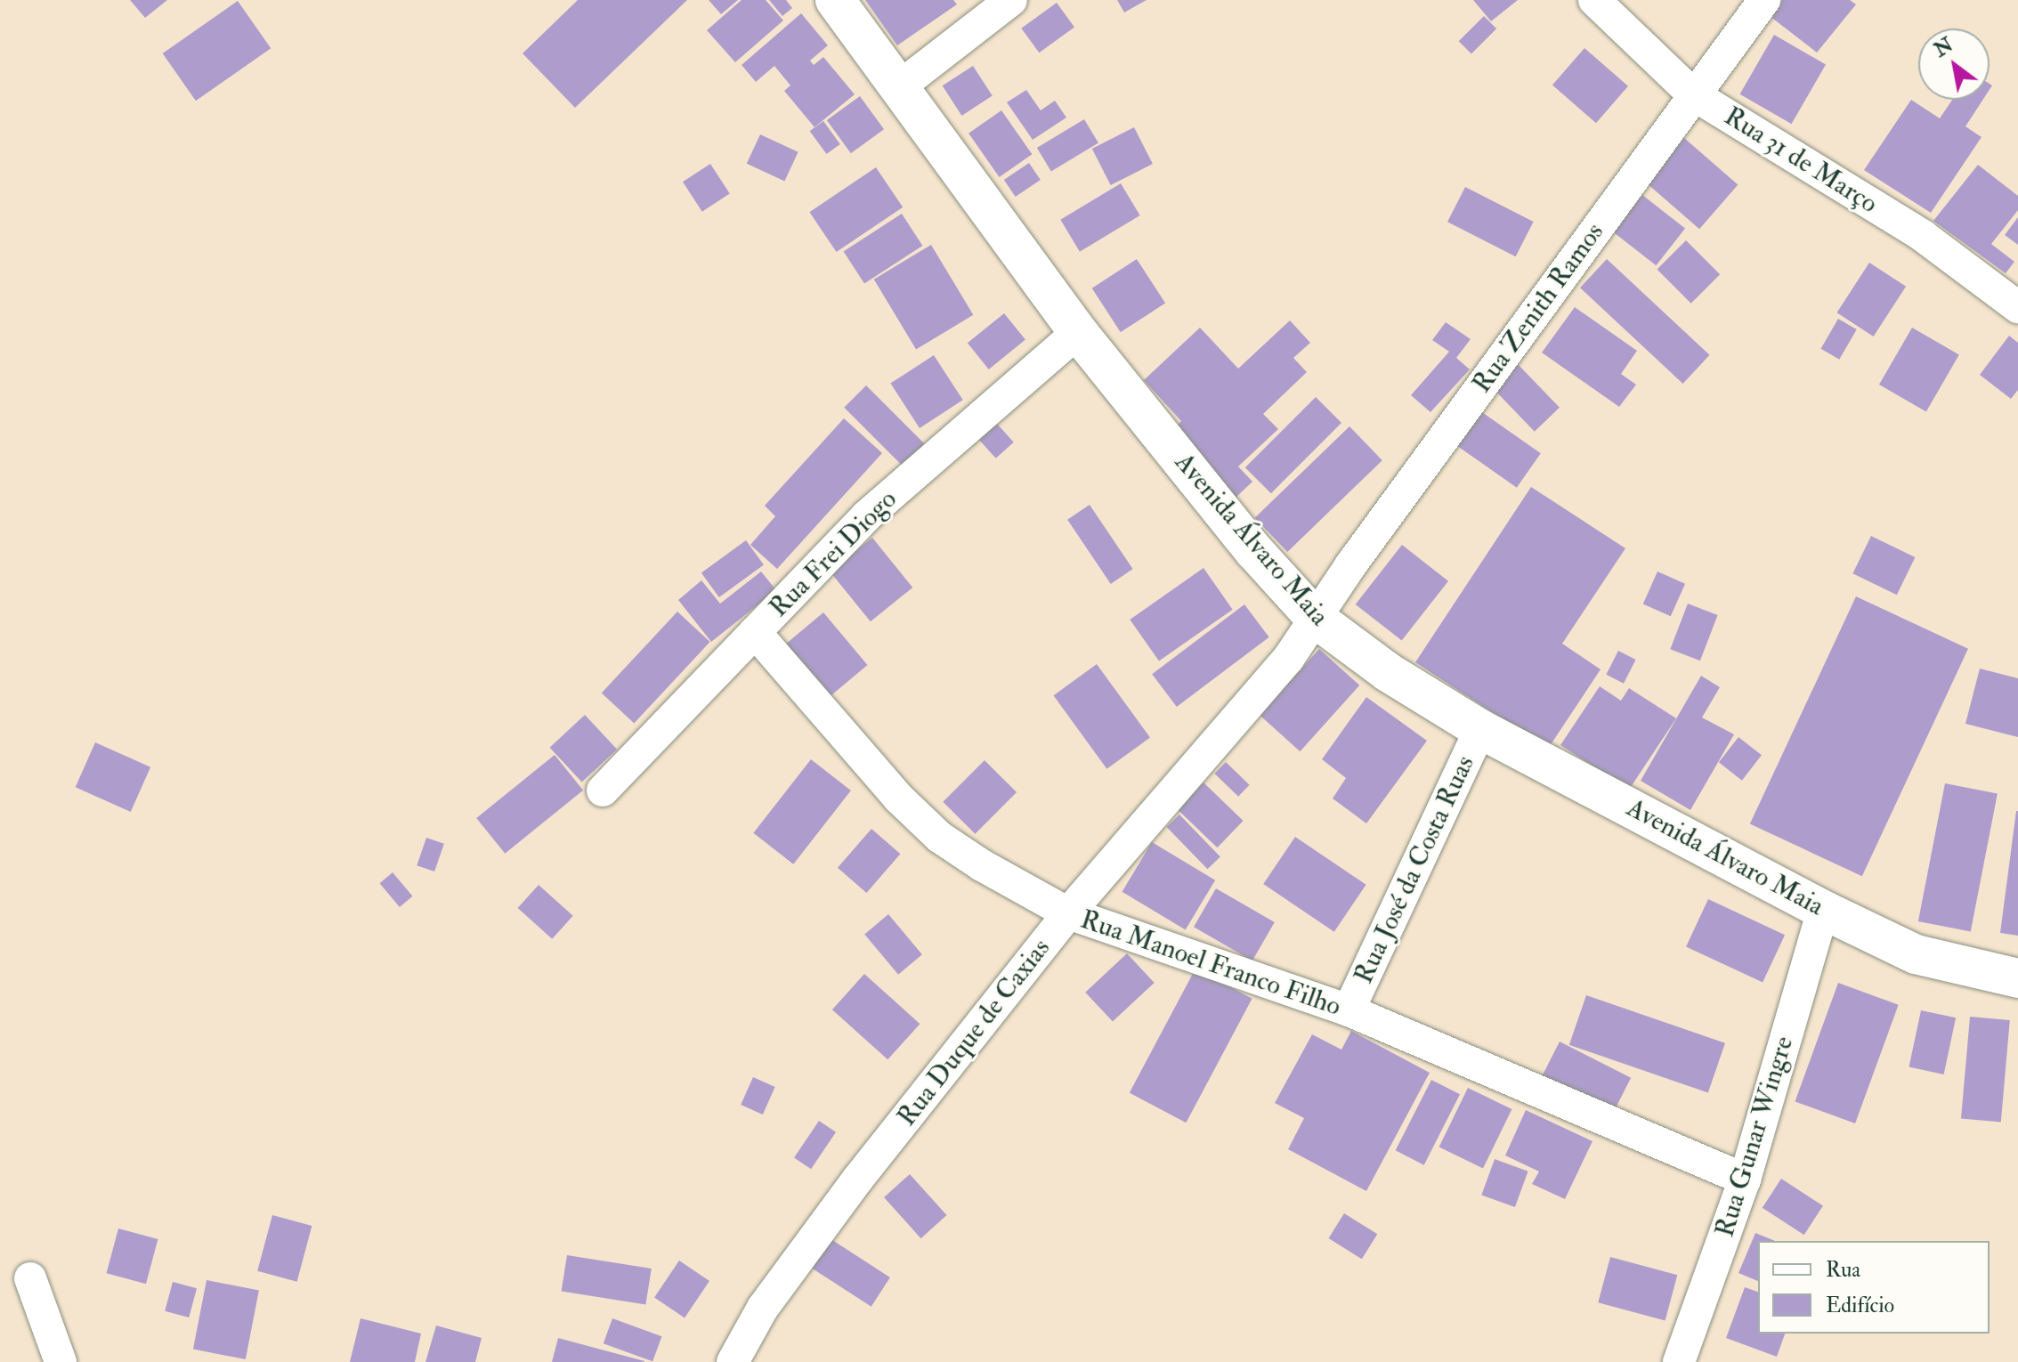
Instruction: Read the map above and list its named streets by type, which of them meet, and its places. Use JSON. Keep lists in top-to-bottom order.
{
  "streets": {
    "street": [
      "Rua 31 de Março",
      "Rua Zenith Ramos",
      "Avenida Álvaro Maia",
      "Rua Frei Diogo",
      "Rua José da Costa Ruas",
      "Rua Manoel Franco Filho",
      "Rua Duque de Caxias",
      "Rua Gunar Wingre"
    ]
  },
  "crossings": [
    ["Rua 31 de Março", "Rua Zenith Ramos"],
    ["Rua Zenith Ramos", "Avenida Álvaro Maia"],
    ["Rua Zenith Ramos", "Rua Duque de Caxias"],
    ["Avenida Álvaro Maia", "Rua Frei Diogo"],
    ["Avenida Álvaro Maia", "Rua José da Costa Ruas"],
    ["Avenida Álvaro Maia", "Rua Duque de Caxias"],
    ["Avenida Álvaro Maia", "Rua Gunar Wingre"],
    ["Rua Frei Diogo", "Rua Manoel Franco Filho"],
    ["Rua José da Costa Ruas", "Rua Manoel Franco Filho"],
    ["Rua Manoel Franco Filho", "Rua Duque de Caxias"],
    ["Rua Manoel Franco Filho", "Rua Gunar Wingre"]
  ],
  "legend": ["Rua", "Edifício"],
  "north": "top left"
}
